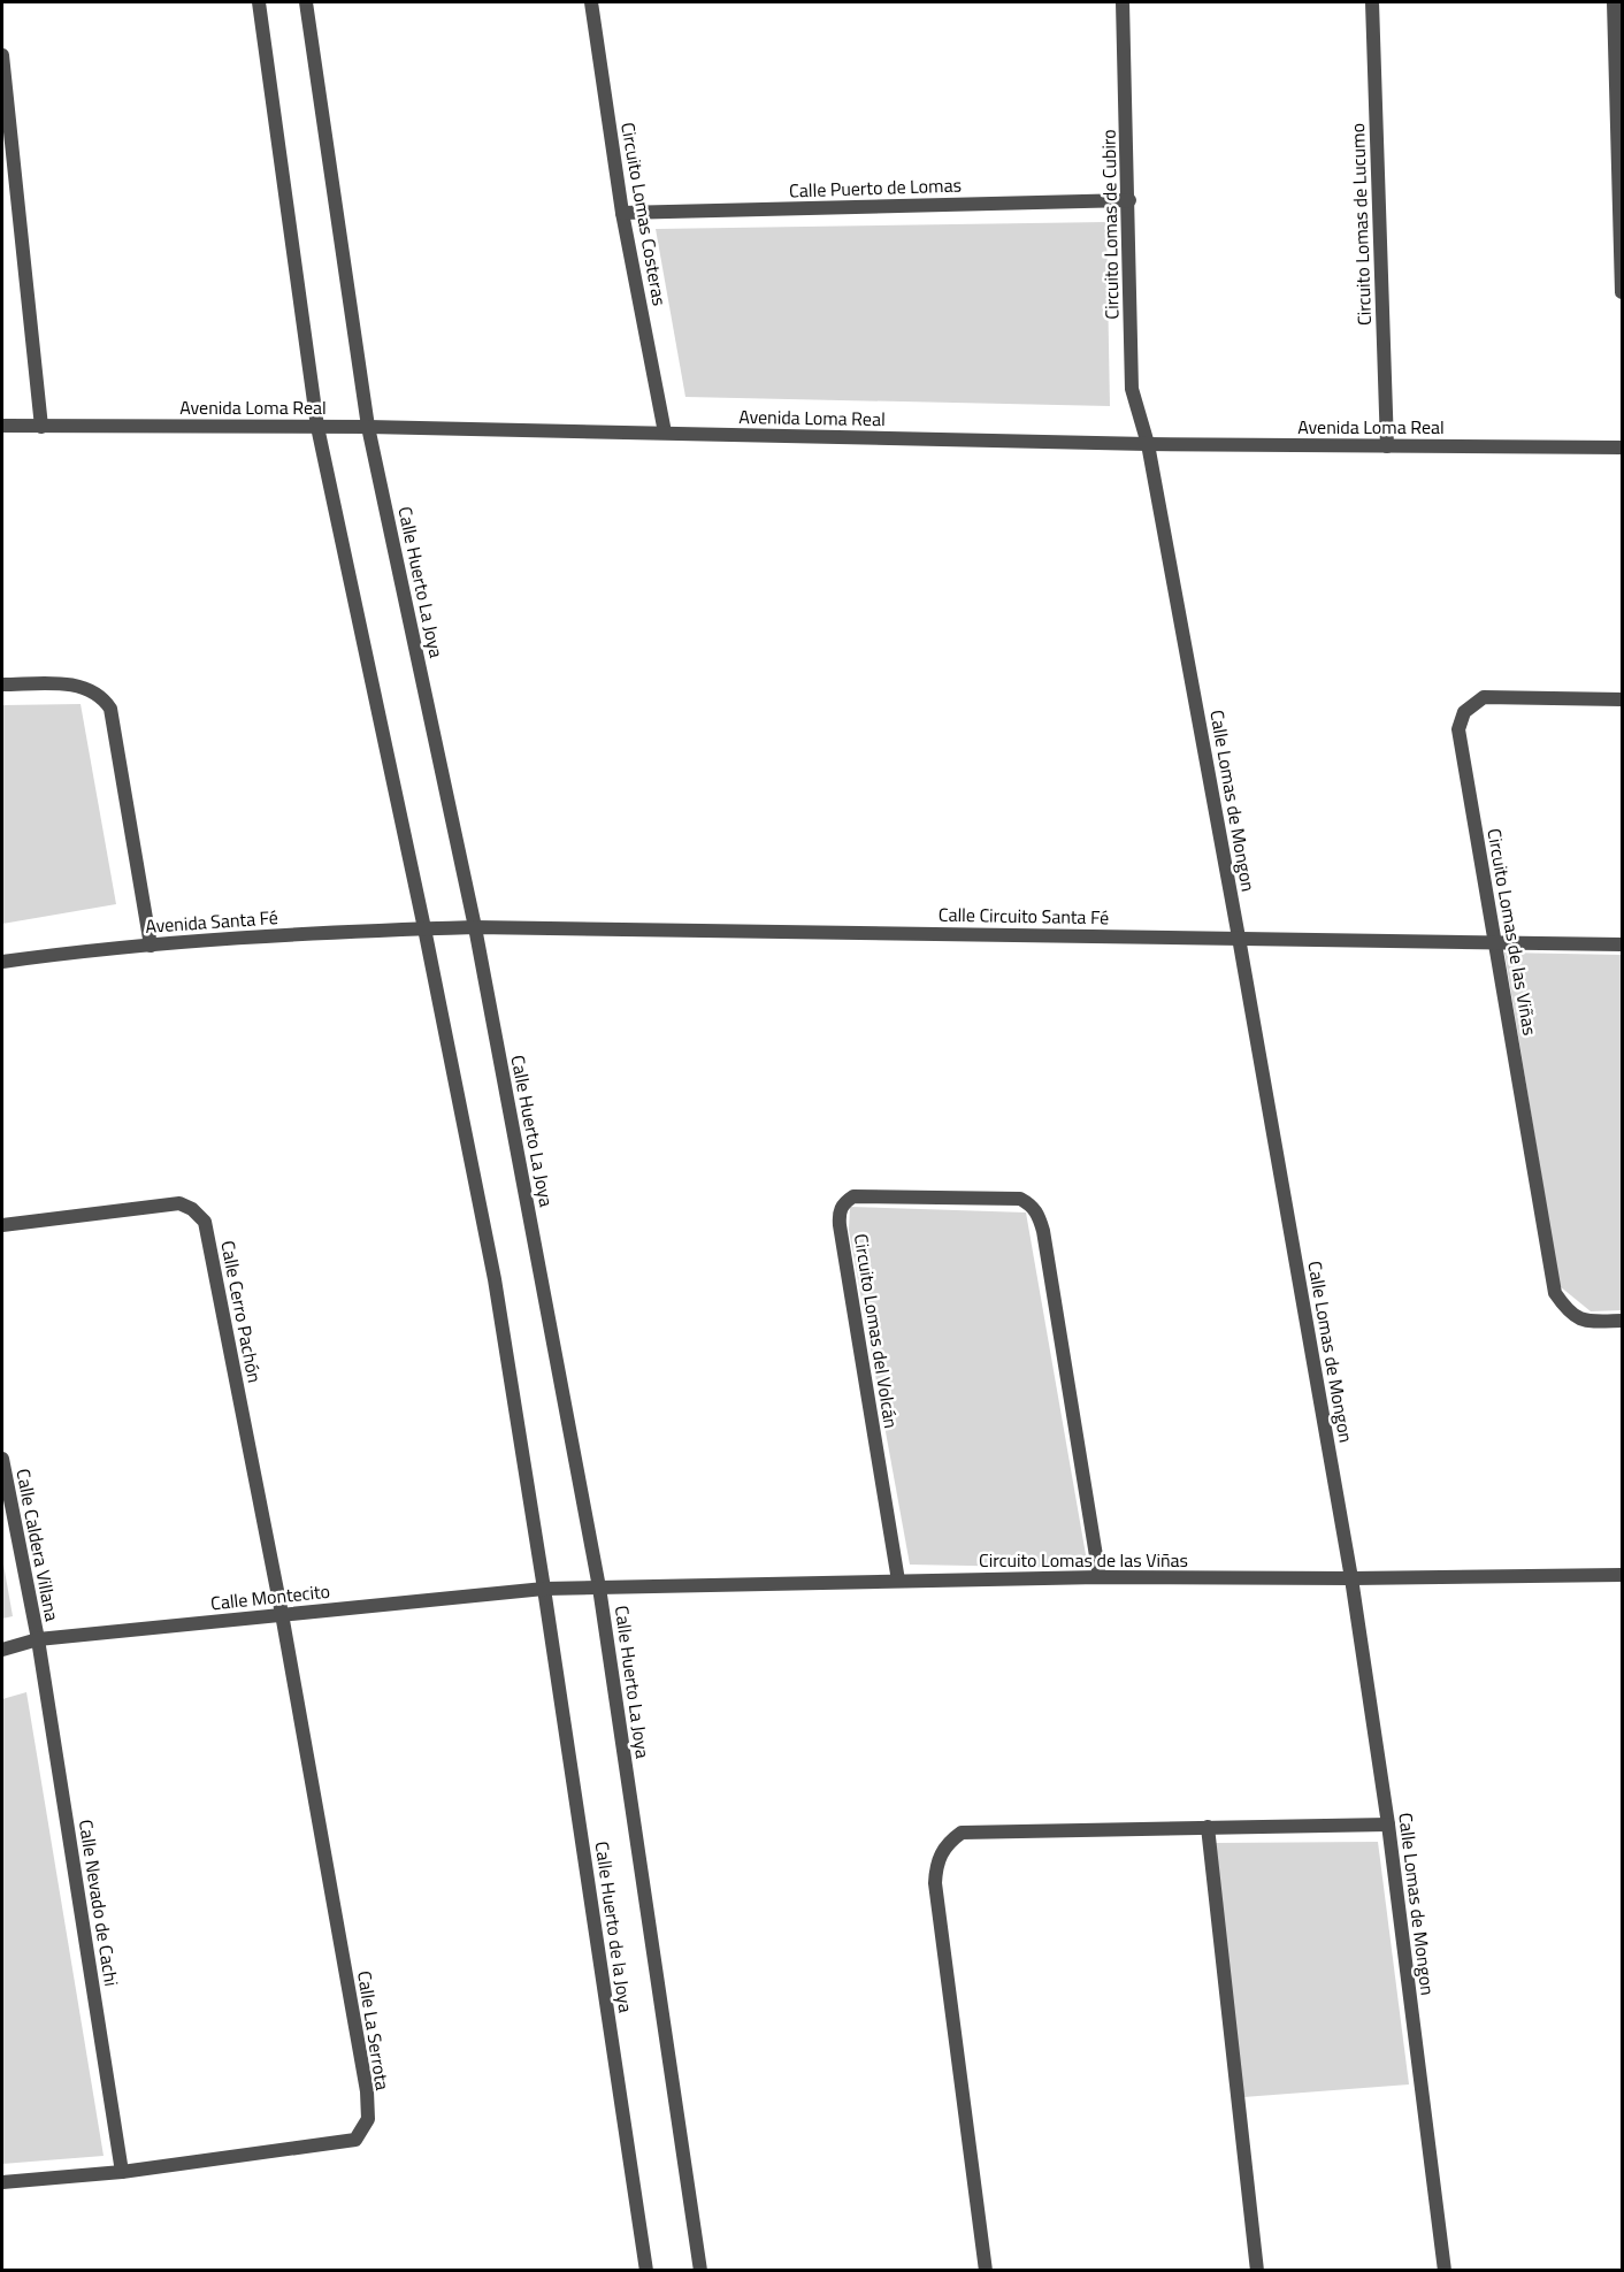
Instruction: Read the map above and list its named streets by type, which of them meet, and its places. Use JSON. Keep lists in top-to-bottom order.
{
  "streets": {
    "street": [
      "Calle Puerto de Lomas",
      "Circuito Lomas Costeras",
      "Circuito Lomas de Cubiro",
      "Circuito Lomas de Lucumo",
      "Avenida Loma Real",
      "Calle Huerto La Joya",
      "Calle Lomas de Mongon",
      "Calle Circuito Santa Fé",
      "Avenida Santa Fé",
      "Circuito Lomas de las Viñas",
      "Calle Cerro Pachón",
      "Circuito Lomas del Volcán",
      "Calle Caldera Villana",
      "Calle Montecito",
      "Calle Nevado de Cachi",
      "Calle Huerto de la Joya",
      "Calle La Serrota"
    ]
  },
  "crossings": [
    ["Calle Puerto de Lomas", "Circuito Lomas Costeras"],
    ["Calle Puerto de Lomas", "Circuito Lomas de Cubiro"],
    ["Circuito Lomas Costeras", "Avenida Loma Real"],
    ["Circuito Lomas de Cubiro", "Avenida Loma Real"],
    ["Circuito Lomas de Cubiro", "Calle Lomas de Mongon"],
    ["Circuito Lomas de Lucumo", "Avenida Loma Real"],
    ["Avenida Loma Real", "Calle Huerto La Joya"],
    ["Avenida Loma Real", "Calle Lomas de Mongon"],
    ["Calle Huerto La Joya", "Calle Circuito Santa Fé"],
    ["Calle Huerto La Joya", "Circuito Lomas de las Viñas"],
    ["Calle Lomas de Mongon", "Calle Circuito Santa Fé"],
    ["Calle Lomas de Mongon", "Circuito Lomas de las Viñas"],
    ["Calle Circuito Santa Fé", "Avenida Santa Fé"],
    ["Calle Circuito Santa Fé", "Circuito Lomas de las Viñas"],
    ["Circuito Lomas de las Viñas", "Circuito Lomas del Volcán"],
    ["Circuito Lomas de las Viñas", "Calle Montecito"],
    ["Circuito Lomas de las Viñas", "Calle Huerto de la Joya"],
    ["Calle Cerro Pachón", "Calle Montecito"],
    ["Calle Cerro Pachón", "Calle La Serrota"],
    ["Calle Caldera Villana", "Calle Montecito"],
    ["Calle Caldera Villana", "Calle Nevado de Cachi"],
    ["Calle Montecito", "Calle Nevado de Cachi"],
    ["Calle Montecito", "Calle Huerto de la Joya"],
    ["Calle Montecito", "Calle La Serrota"],
    ["Calle Nevado de Cachi", "Calle La Serrota"]
  ]
}
